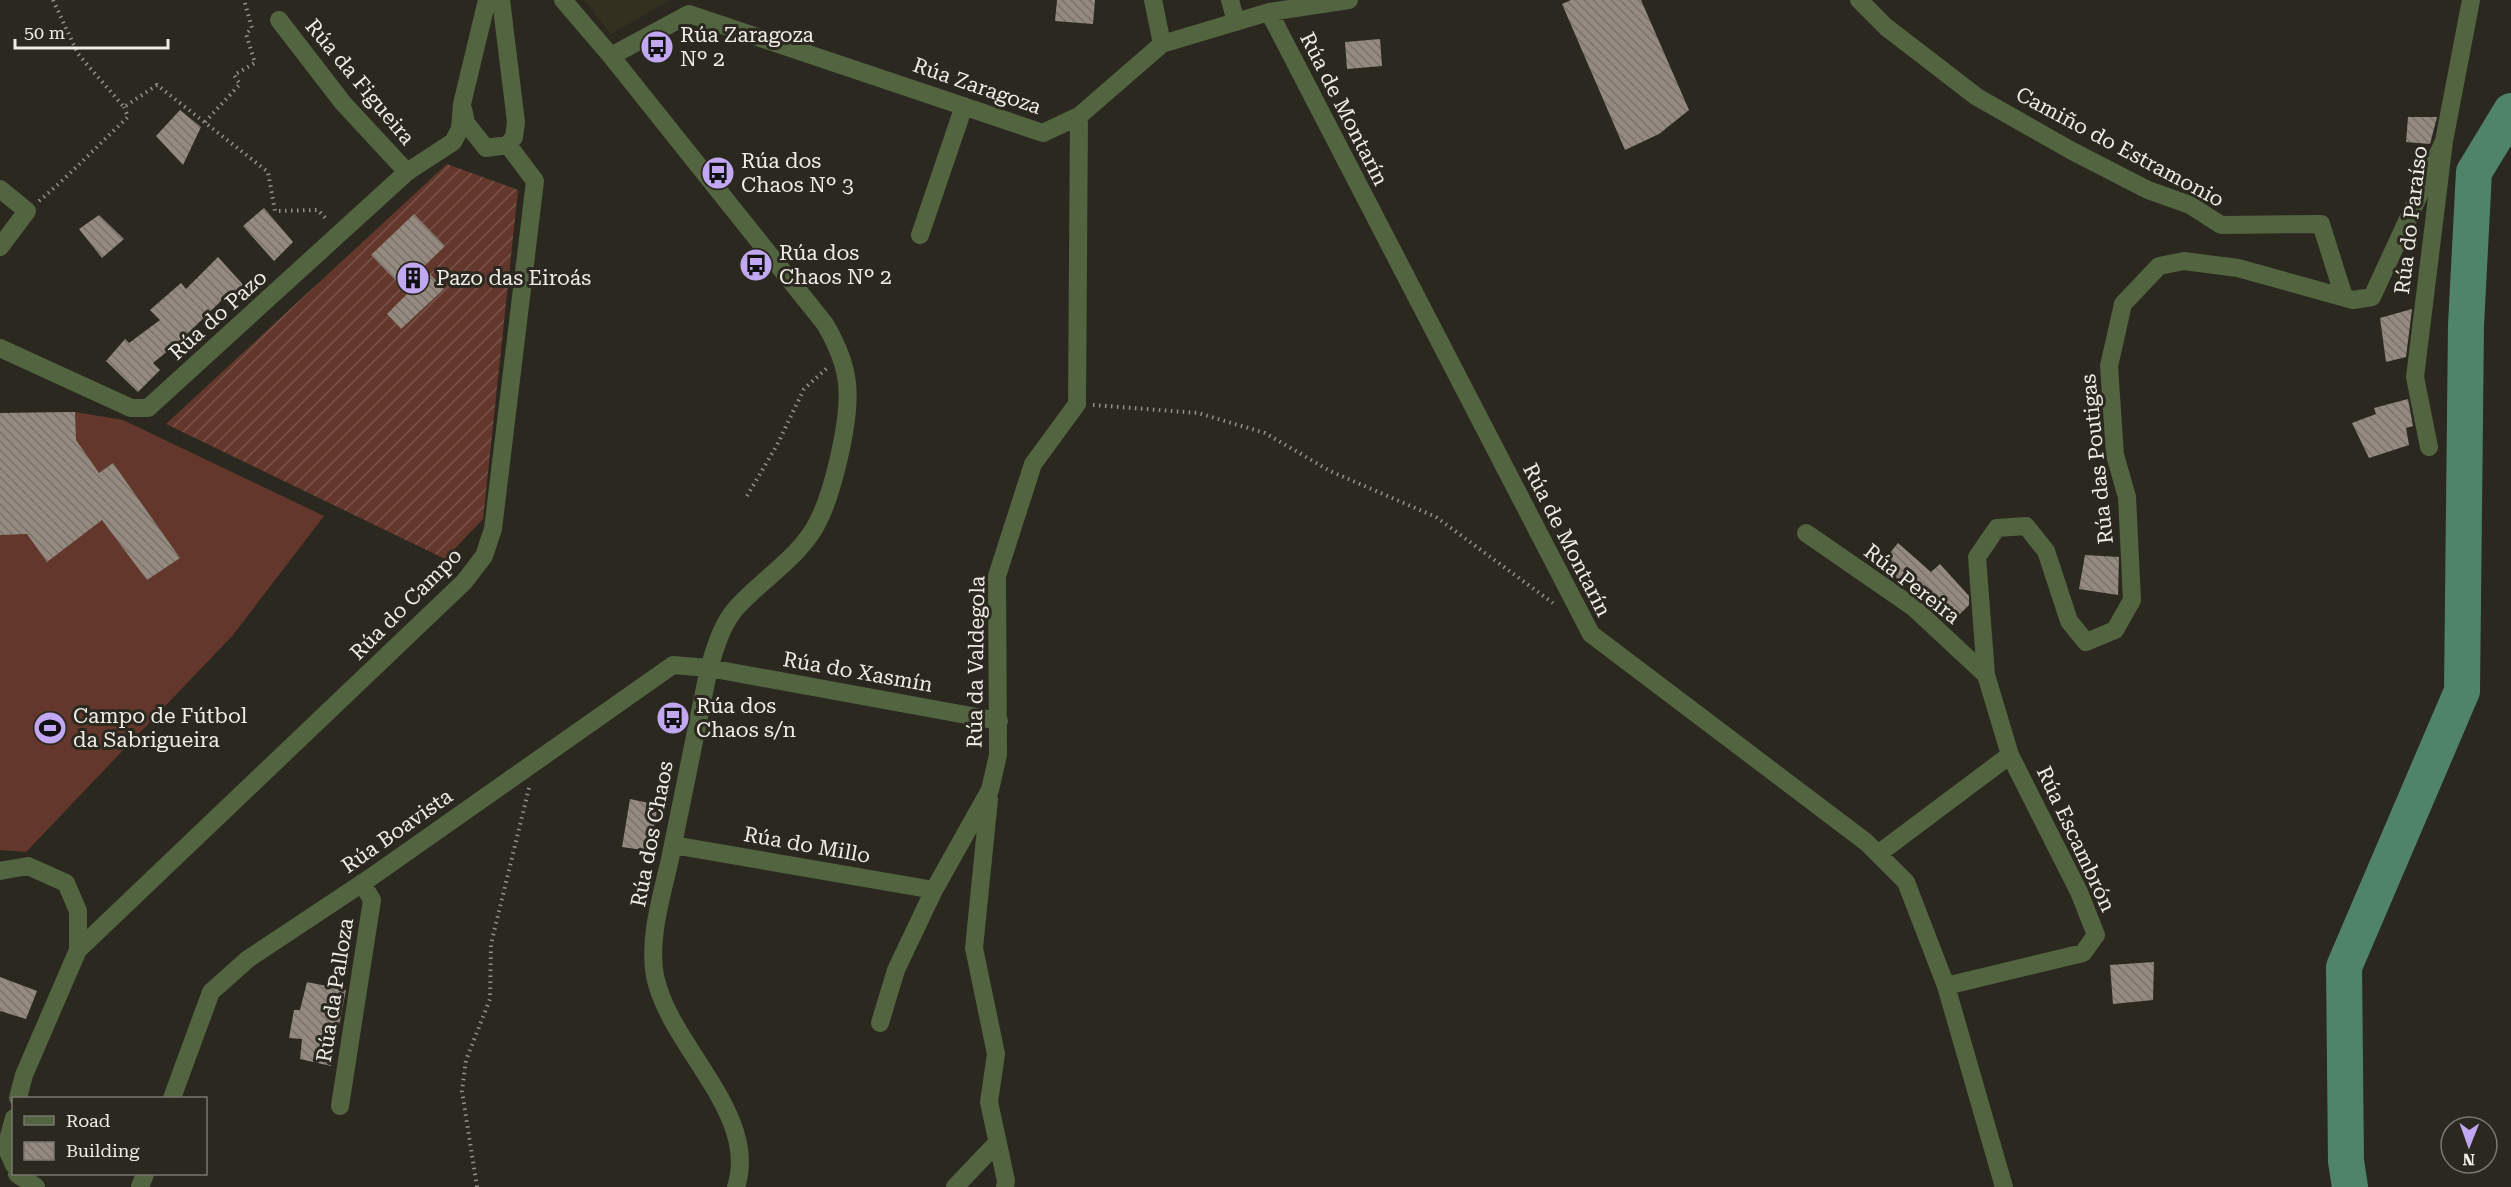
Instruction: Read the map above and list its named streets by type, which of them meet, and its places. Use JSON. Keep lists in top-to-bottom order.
{
  "streets": {
    "street": [
      "Rúa da Figueira",
      "Rúa Zaragoza",
      "Rúa de Montarín",
      "Camiño do Estramonio",
      "Rúa do Paraíso",
      "Rúa do Pazo",
      "Rúa das Poutigas",
      "Rúa Pereira",
      "Rúa do Campo",
      "Rúa da Valdegola",
      "Rúa do Xasmín",
      "Rúa Boavista",
      "Rúa dos Chaos",
      "Rúa Escambrón",
      "Rúa do Millo",
      "Rúa da Palloza"
    ]
  },
  "crossings": [
    ["Rúa da Figueira", "Rúa do Pazo"],
    ["Rúa Zaragoza", "Rúa de Montarín"],
    ["Rúa Zaragoza", "Rúa dos Chaos"],
    ["Rúa de Montarín", "Rúa Escambrón"],
    ["Camiño do Estramonio", "Rúa das Poutigas"],
    ["Rúa do Paraíso", "Rúa das Poutigas"],
    ["Rúa das Poutigas", "Rúa Pereira"],
    ["Rúa das Poutigas", "Rúa Escambrón"],
    ["Rúa Pereira", "Rúa Escambrón"],
    ["Rúa da Valdegola", "Rúa do Xasmín"],
    ["Rúa da Valdegola", "Rúa do Millo"],
    ["Rúa do Xasmín", "Rúa Boavista"],
    ["Rúa do Xasmín", "Rúa dos Chaos"],
    ["Rúa Boavista", "Rúa dos Chaos"],
    ["Rúa Boavista", "Rúa da Palloza"],
    ["Rúa dos Chaos", "Rúa do Millo"]
  ],
  "places": {
    "bus stop": [
      "Rúa Zaragoza Nº 2",
      "Rúa dos Chaos Nº 3",
      "Rúa dos Chaos Nº 2",
      "Rúa dos Chaos s/n"
    ],
    "building": ["Pazo das Eiroás"],
    "sports": ["Campo de Fútbol da Sabrigueira"]
  },
  "legend": ["Road", "Building"],
  "scale_bar": "50 m",
  "north": "bottom"
}
